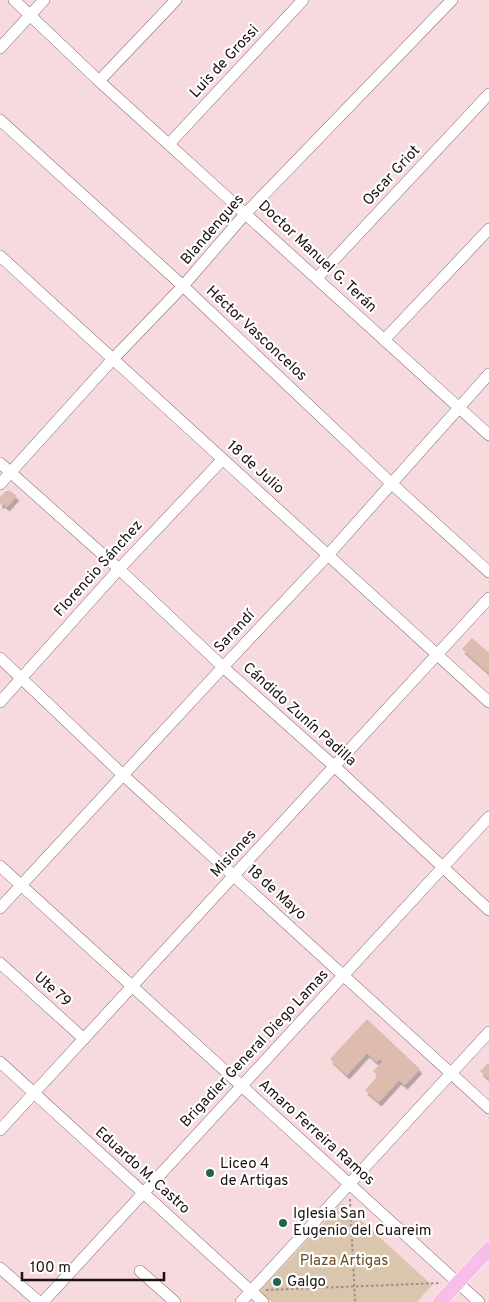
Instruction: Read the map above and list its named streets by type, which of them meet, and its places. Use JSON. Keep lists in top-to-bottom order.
{
  "streets": {
    "street": [
      "Luis de Grossi",
      "Oscar Griot",
      "Blandengues",
      "Doctor Manuel G. Terán",
      "Héctor Vasconcelos",
      "18 de Julio",
      "Florencio Sánchez",
      "Sarandí",
      "Cándido Zunín Padilla",
      "Misiones",
      "18 de Mayo",
      "Ute 79",
      "Brigadier General Diego Lamas",
      "Amaro Ferreira Ramos",
      "Eduardo M. Castro"
    ]
  },
  "crossings": [
    ["Luis de Grossi", "Doctor Manuel G. Terán"],
    ["Oscar Griot", "Doctor Manuel G. Terán"],
    ["Blandengues", "Doctor Manuel G. Terán"],
    ["Blandengues", "Héctor Vasconcelos"],
    ["Blandengues", "18 de Julio"],
    ["Blandengues", "Cándido Zunín Padilla"],
    ["Doctor Manuel G. Terán", "Sarandí"],
    ["Héctor Vasconcelos", "Sarandí"],
    ["18 de Julio", "Florencio Sánchez"],
    ["18 de Julio", "Sarandí"],
    ["18 de Julio", "Misiones"],
    ["Florencio Sánchez", "Cándido Zunín Padilla"],
    ["Florencio Sánchez", "18 de Mayo"],
    ["Sarandí", "Cándido Zunín Padilla"],
    ["Sarandí", "18 de Mayo"],
    ["Sarandí", "Amaro Ferreira Ramos"],
    ["Cándido Zunín Padilla", "Misiones"],
    ["Cándido Zunín Padilla", "Brigadier General Diego Lamas"],
    ["Misiones", "18 de Mayo"],
    ["Misiones", "Ute 79"],
    ["Misiones", "Amaro Ferreira Ramos"],
    ["Misiones", "Eduardo M. Castro"],
    ["18 de Mayo", "Brigadier General Diego Lamas"],
    ["Brigadier General Diego Lamas", "Amaro Ferreira Ramos"],
    ["Brigadier General Diego Lamas", "Eduardo M. Castro"]
  ],
  "parks": ["Plaza Artigas"],
  "places": ["Liceo 4 de Artigas", "Iglesia San Eugenio del Cuareim", "Galgo"],
  "scale_bar": "100 m"
}
